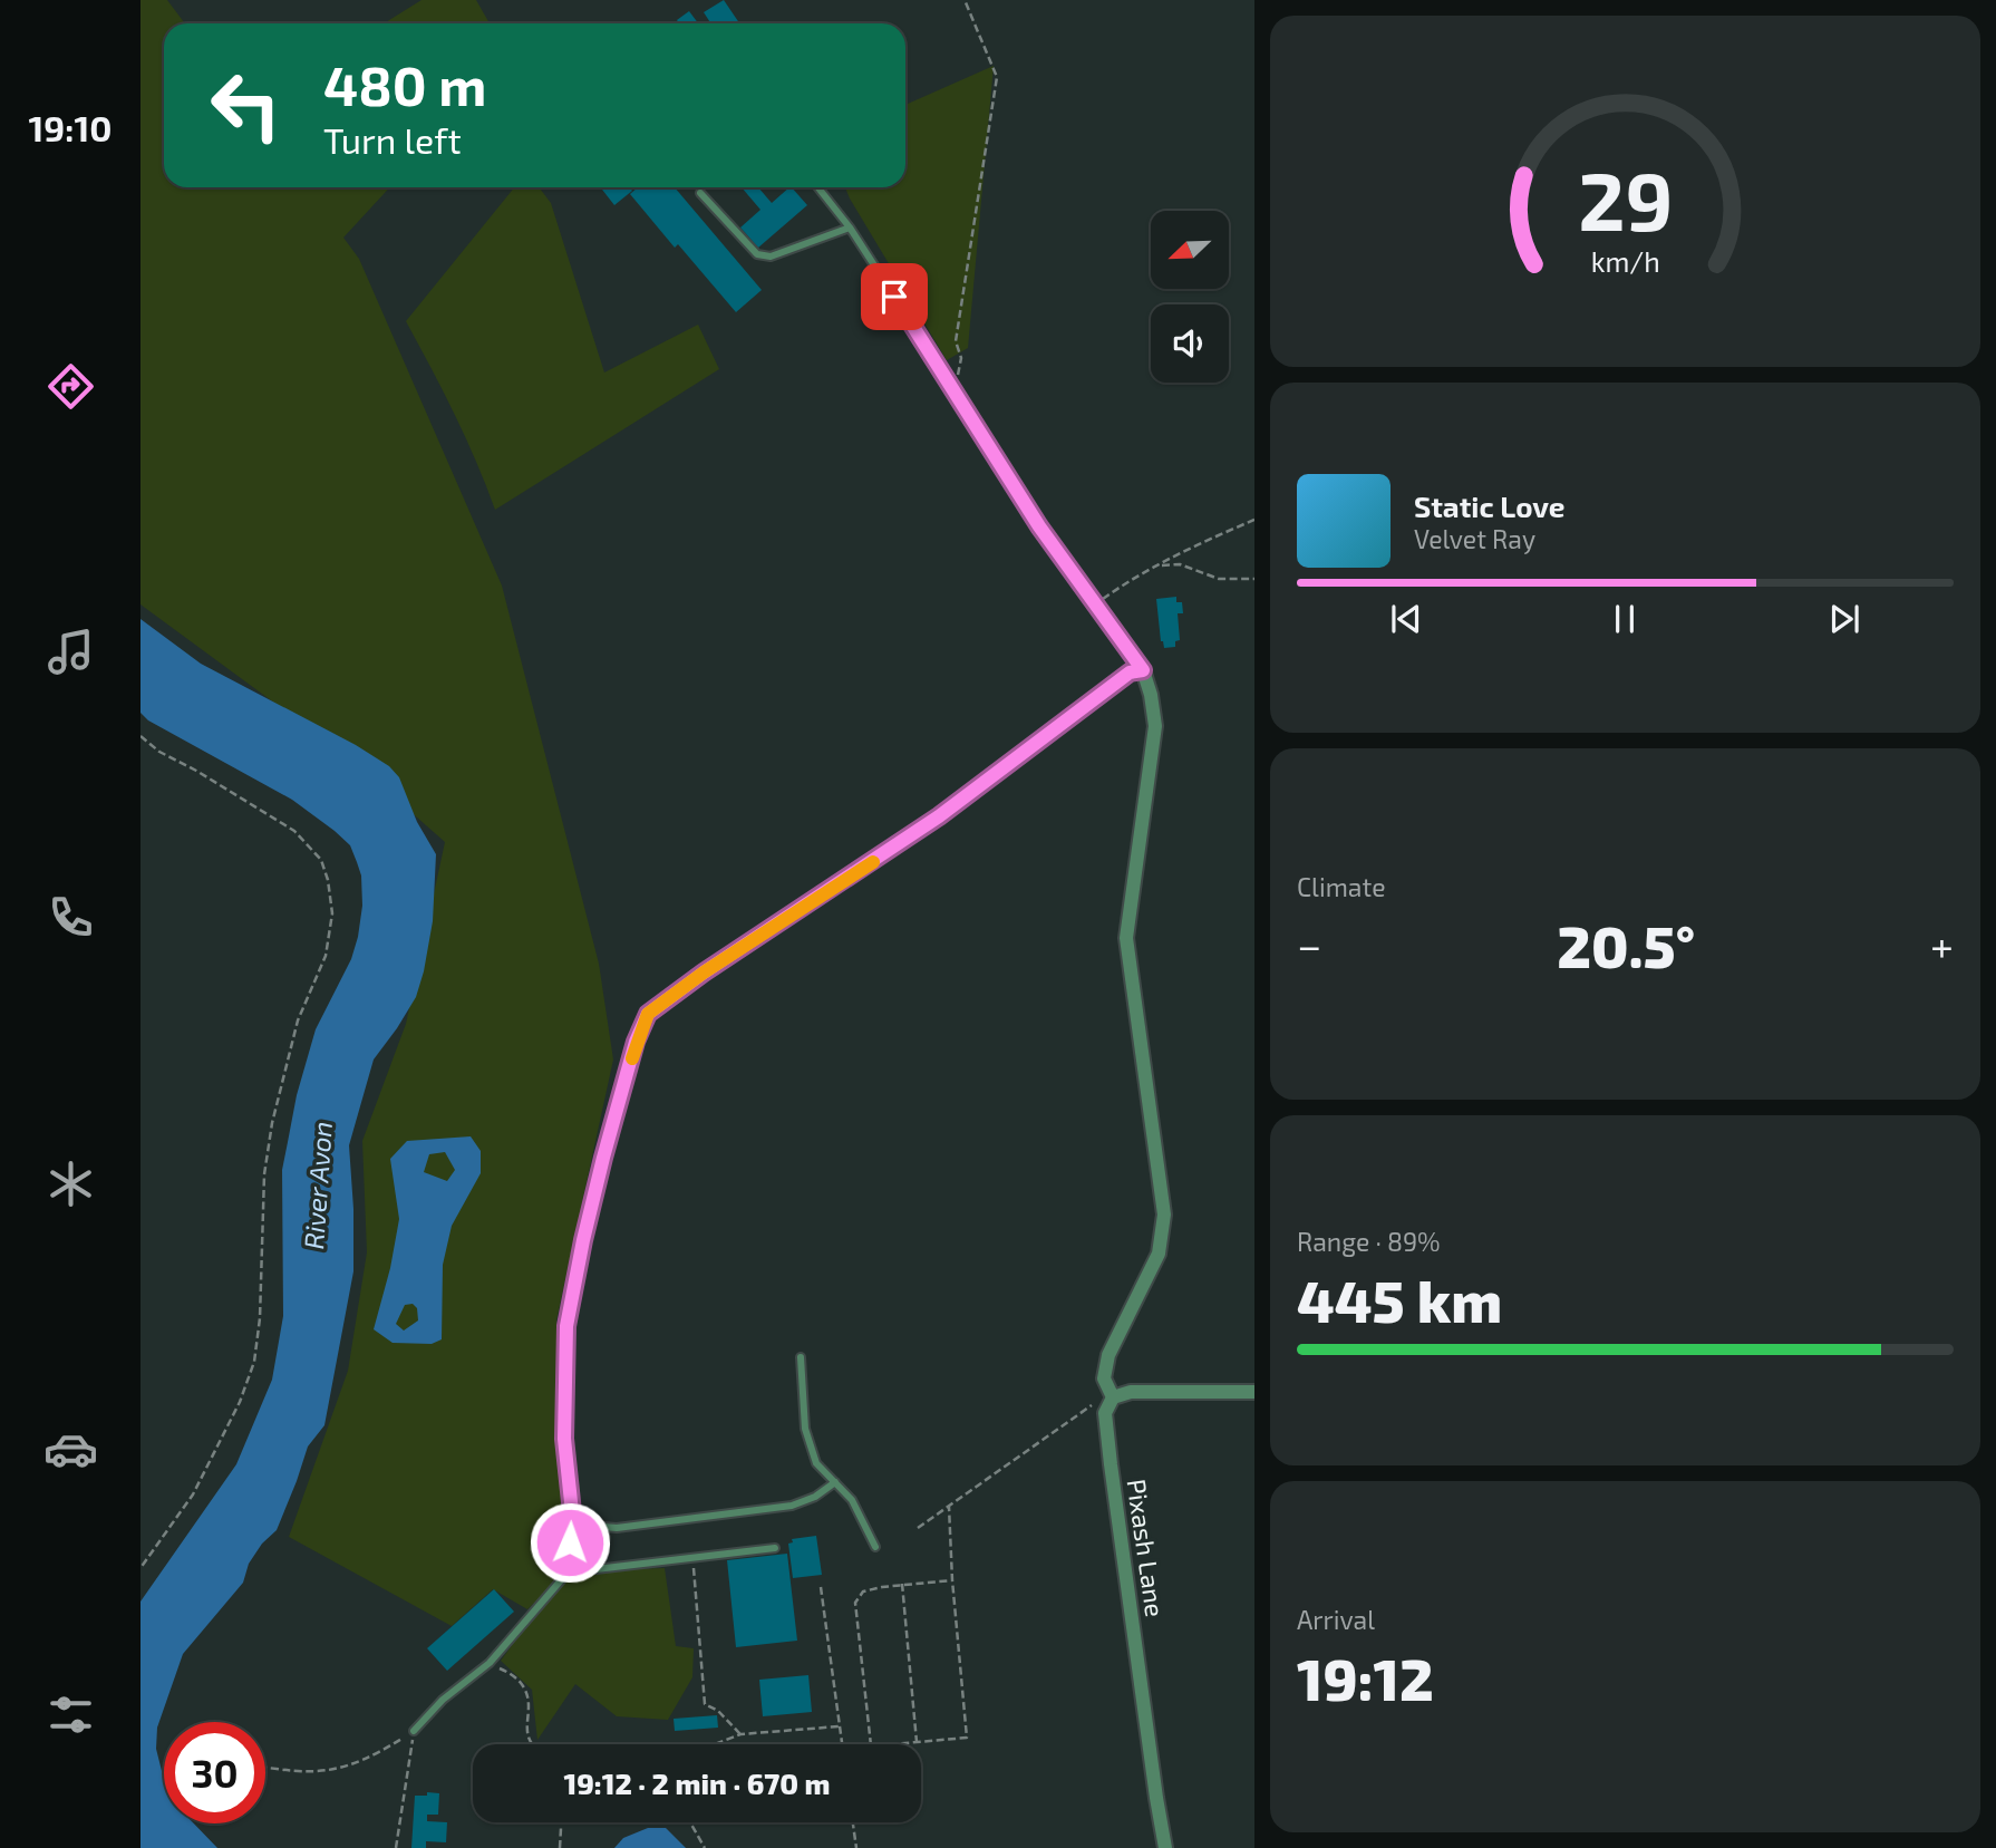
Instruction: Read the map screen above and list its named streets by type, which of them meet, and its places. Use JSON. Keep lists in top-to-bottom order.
{
  "streets": {
    "street": ["Pixash Lane"]
  },
  "water": ["River Avon"],
  "north": "bottom left",
  "page": {
    "tabs": "19:10",
    "turn": ["480 m", "Turn left"],
    "song": ["Static Love", "Velvet Ray"],
    "tile": [
      "Climate",
      ["Range · 89%", "445 km"],
      ["Arrival", "19:12"]
    ],
    "heat": ["−", "20.5°", "+"],
    "limit": "30",
    "trip": "19:12 · 2 min · 670 m",
    "gauge": ["29", "km/h"]
  }
}
